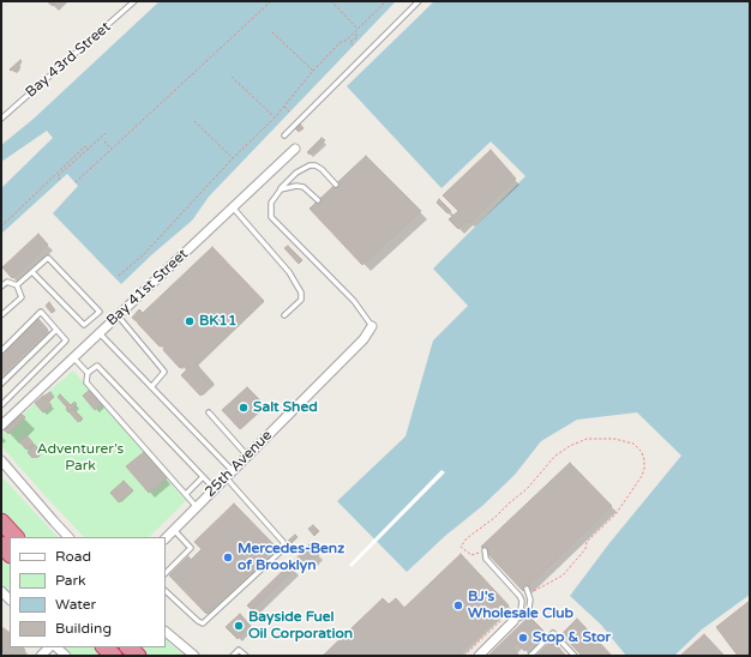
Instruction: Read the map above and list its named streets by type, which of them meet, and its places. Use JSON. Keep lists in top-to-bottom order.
{
  "streets": {
    "street": ["Bay 41st Street", "25th Avenue"],
    "lane": ["Bay 43rd Street"]
  },
  "parks": ["Adventurer’s Park"],
  "places": [
    "BK11",
    "Salt Shed",
    "Mercedes-Benz of Brooklyn",
    "BJ's Wholesale Club",
    "Bayside Fuel Oil Corporation",
    "Stop & Stor"
  ],
  "legend": [
    "Road",
    "Park",
    "Water",
    "Building"
  ]
}
